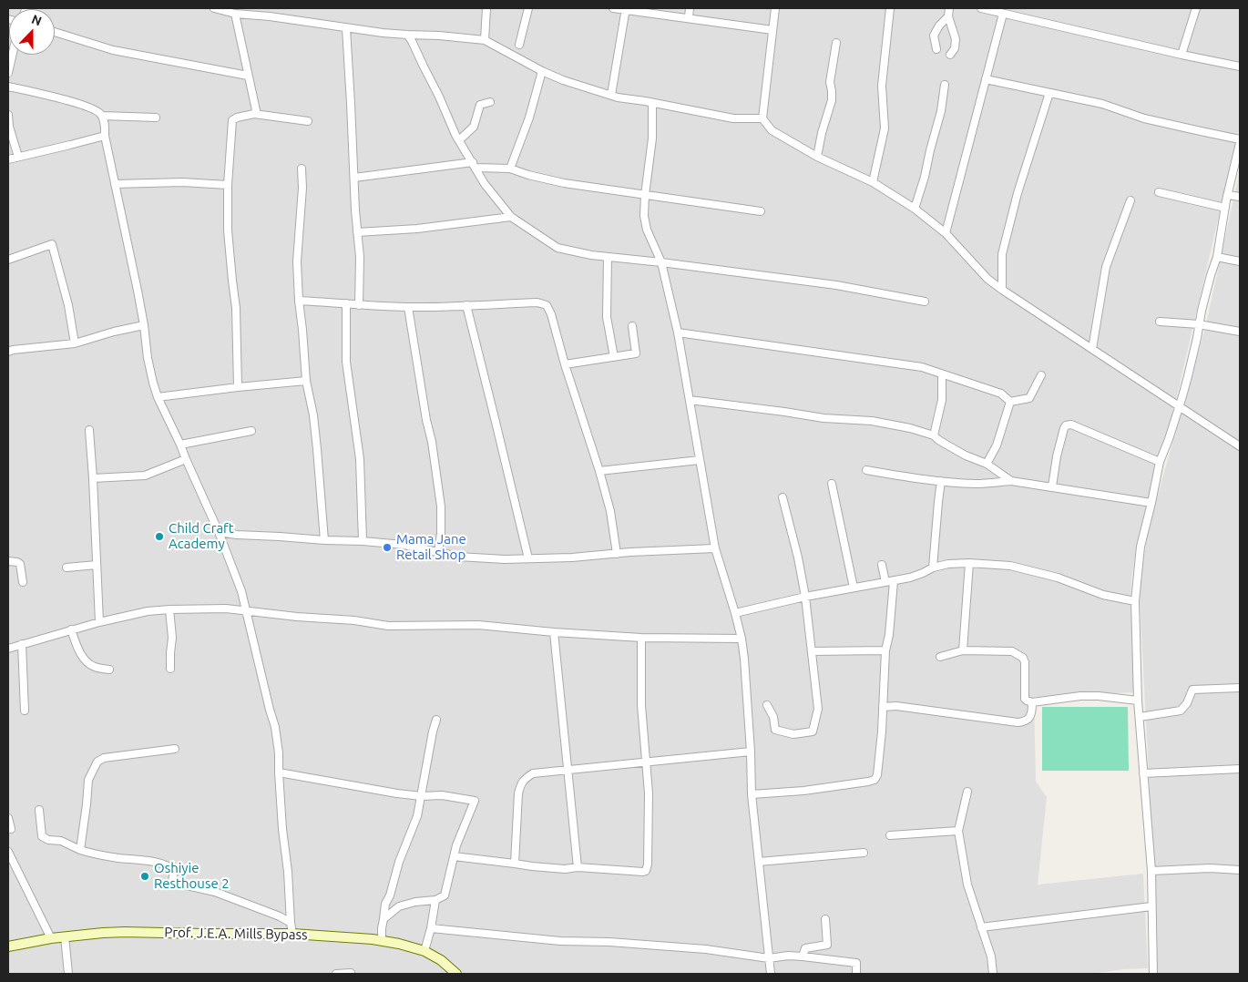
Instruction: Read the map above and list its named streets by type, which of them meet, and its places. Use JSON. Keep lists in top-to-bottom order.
{
  "streets": {
    "street": ["Prof. J.E.A. Mills Bypass"]
  },
  "places": ["Child Craft Academy", "Mama Jane Retail Shop", "Oshiyie Resthouse 2"],
  "north": "top"
}
